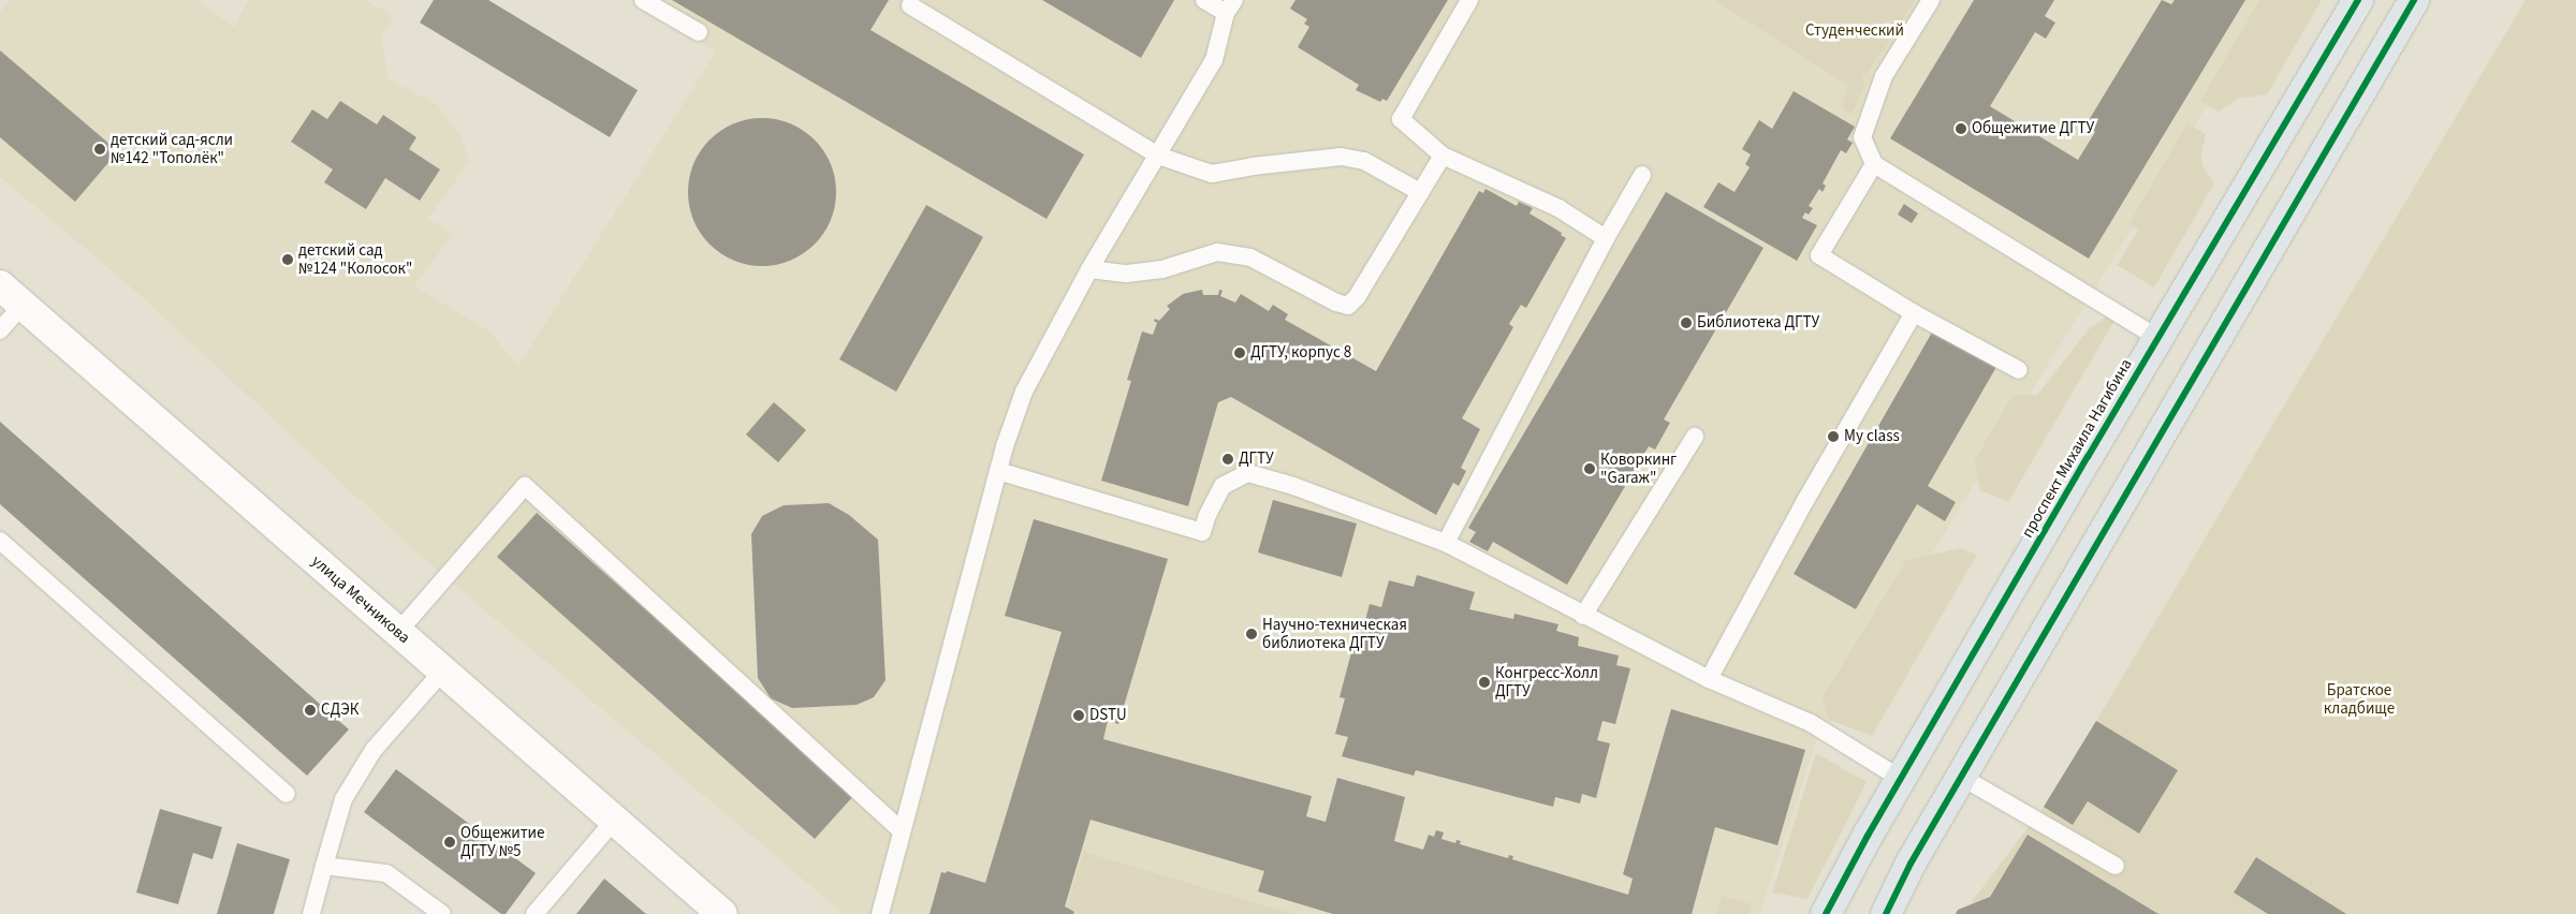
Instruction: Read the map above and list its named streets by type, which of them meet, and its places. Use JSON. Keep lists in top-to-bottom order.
{
  "streets": {
    "main road": ["проспект Михаила Нагибина", "улица Мечникова"]
  },
  "parks": ["Студенческий", "Братское кладбище"],
  "places": [
    "Общежитие ДГТУ",
    "детский сад-ясли №142 \"Тополёк\"",
    "детский сад №124 \"Колосок\"",
    "Библиотека ДГТУ",
    "ДГТУ, корпус 8",
    "My class",
    "ДГТУ",
    "Коворкинг \"Gаraж\"",
    "Научно-техническая библиотека ДГТУ",
    "Конгресс-Холл ДГТУ",
    "СДЭК",
    "DSTU",
    "Общежитие ДГТУ №5"
  ]
}
